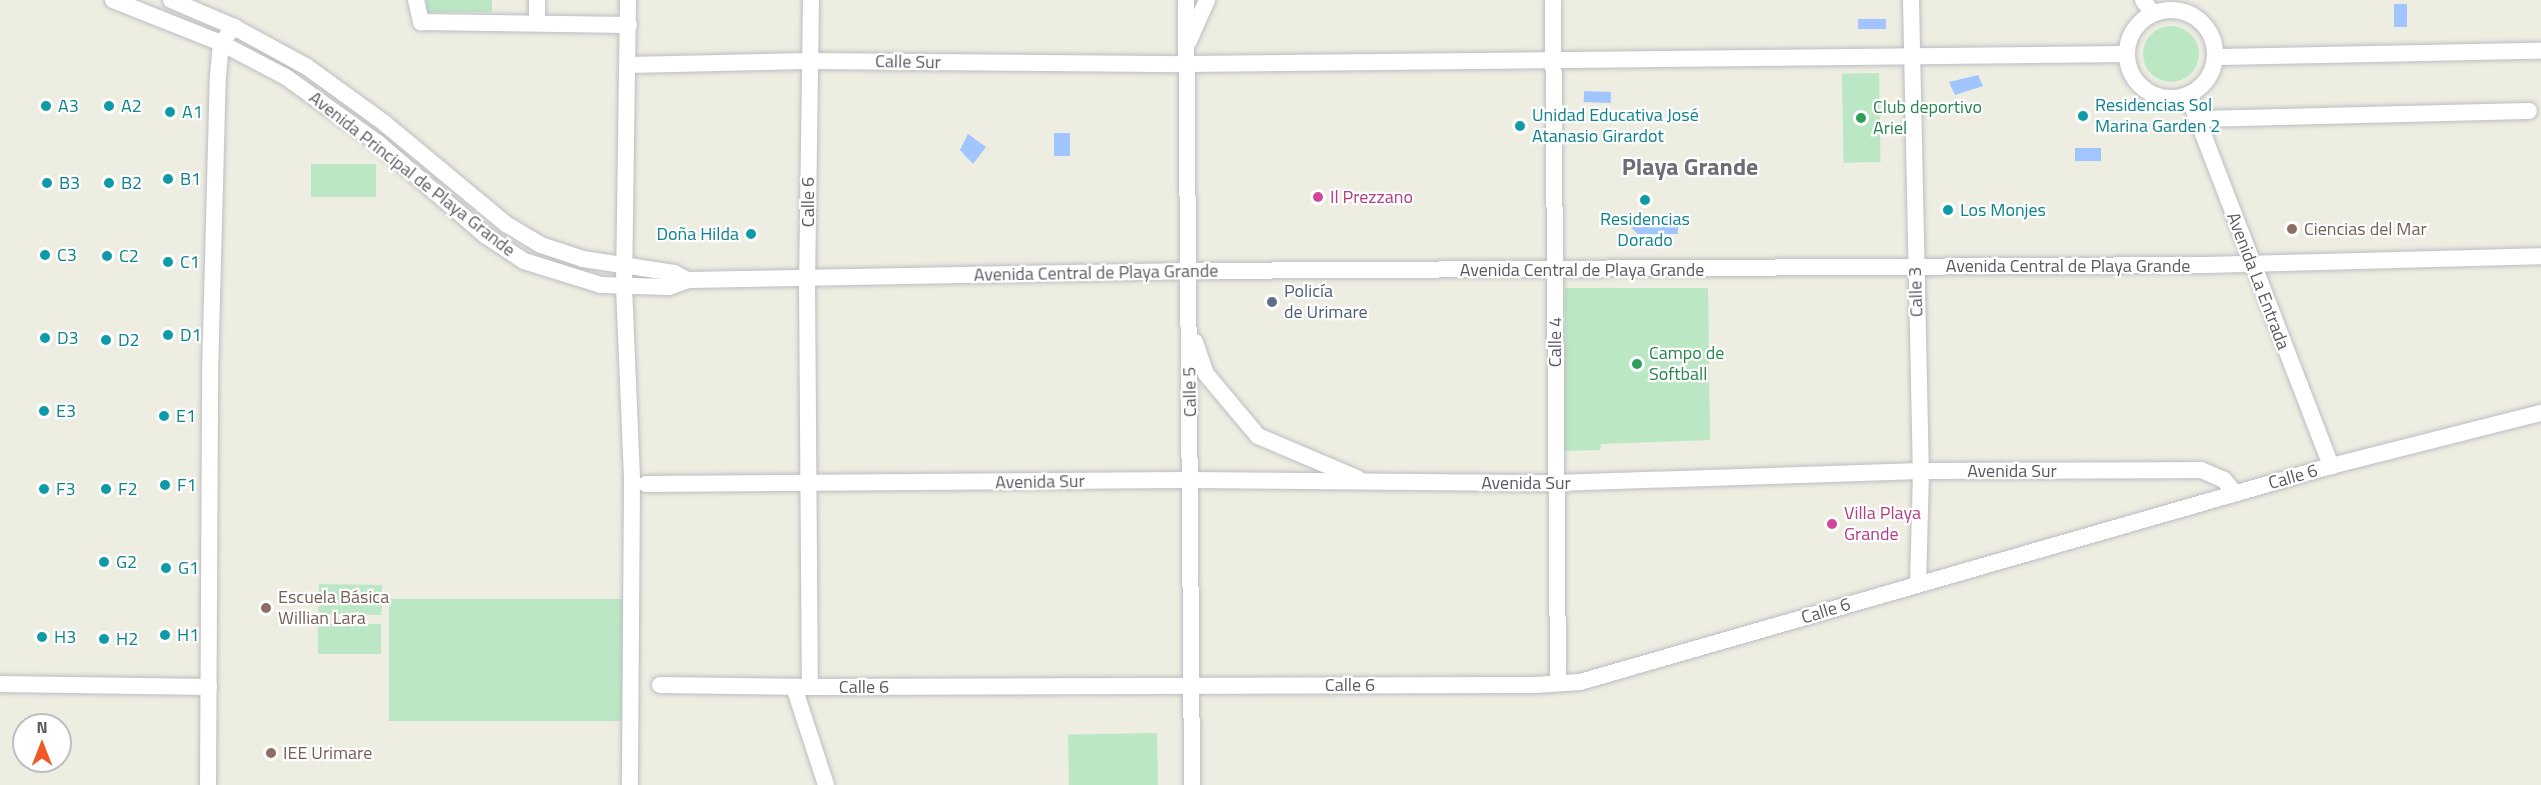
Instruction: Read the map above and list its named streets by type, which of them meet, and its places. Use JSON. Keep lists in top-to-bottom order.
{
  "streets": {
    "street": [
      "Calle Sur",
      "Avenida Principal de Playa Grande",
      "Calle 6",
      "Avenida Central de Playa Grande",
      "Avenida La Entrada",
      "Calle 3",
      "Calle 4",
      "Calle 5",
      "Avenida Sur"
    ]
  },
  "crossings": [
    ["Calle Sur", "Calle 6"],
    ["Calle Sur", "Avenida La Entrada"],
    ["Calle Sur", "Calle 3"],
    ["Calle Sur", "Calle 4"],
    ["Calle Sur", "Calle 5"],
    ["Avenida Principal de Playa Grande", "Avenida Central de Playa Grande"],
    ["Calle 6", "Avenida Central de Playa Grande"],
    ["Calle 6", "Avenida La Entrada"],
    ["Calle 6", "Calle 3"],
    ["Calle 6", "Calle 4"],
    ["Calle 6", "Calle 5"],
    ["Calle 6", "Avenida Sur"],
    ["Avenida Central de Playa Grande", "Avenida La Entrada"],
    ["Avenida Central de Playa Grande", "Calle 3"],
    ["Avenida Central de Playa Grande", "Calle 4"],
    ["Avenida Central de Playa Grande", "Calle 5"],
    ["Calle 3", "Avenida Sur"],
    ["Calle 4", "Avenida Sur"],
    ["Calle 5", "Avenida Sur"]
  ],
  "districts": ["Playa Grande"],
  "places": [
    "A3",
    "A2",
    "A1",
    "Residencias Sol Marina Garden 2",
    "Club deportivo Ariel",
    "Unidad Educativa José Atanasio Girardot",
    "B1",
    "B3",
    "B2",
    "Il Prezzano",
    "Residencias Dorado",
    "Los Monjes",
    "Ciencias del Mar",
    "Doña Hilda",
    "C3",
    "C2",
    "C1",
    "Policía de Urimare",
    "D1",
    "D3",
    "D2",
    "Campo de Softball",
    "E3",
    "E1",
    "F1",
    "F3",
    "F2",
    "Villa Playa Grande",
    "G2",
    "G1",
    "Escuela Básica Willian Lara",
    "H1",
    "H3",
    "H2",
    "IEE Urimare"
  ],
  "north": "top"
}
